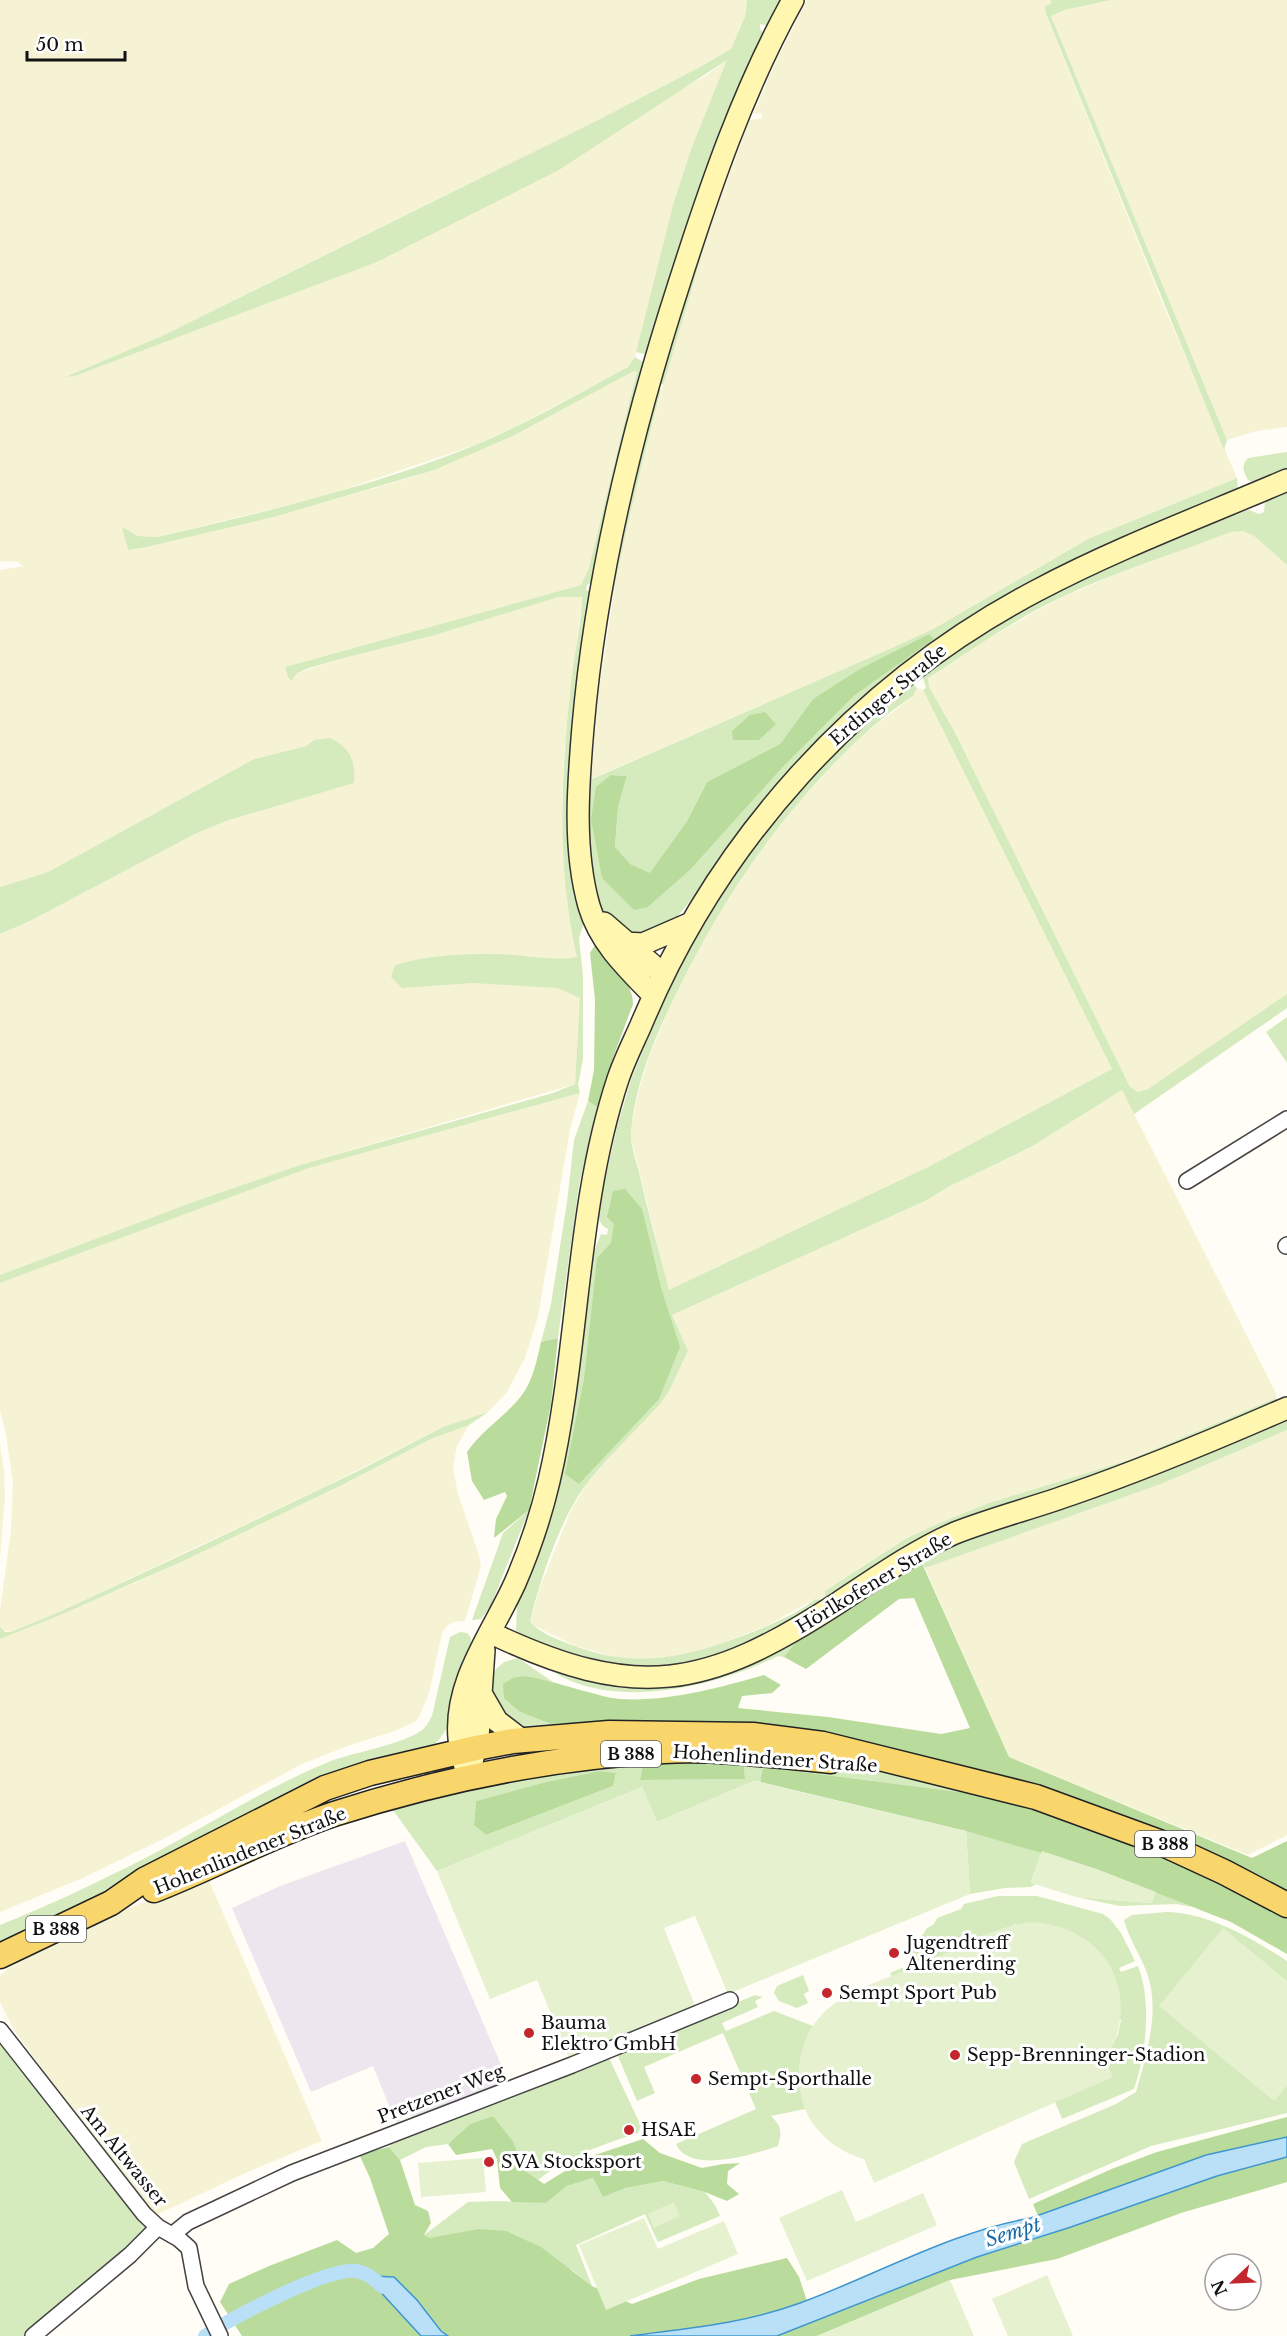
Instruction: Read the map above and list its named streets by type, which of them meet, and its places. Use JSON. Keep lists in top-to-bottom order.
{
  "streets": {
    "main road": ["B 388", "Hohenlindener Straße"],
    "street": [
      "Erdinger Straße",
      "Hörlkofener Straße",
      "Pretzener Weg",
      "Am Altwasser"
    ]
  },
  "crossings": [
    ["Erdinger Straße", "Hörlkofener Straße"],
    ["Erdinger Straße", "B 388"],
    ["Erdinger Straße", "Hohenlindener Straße"],
    ["B 388", "Hohenlindener Straße"],
    ["Pretzener Weg", "Am Altwasser"]
  ],
  "water": ["Sempt"],
  "places": [
    "Jugendtreff Altenerding",
    "Sempt Sport Pub",
    "Bauma Elektro GmbH",
    "Sepp-Brenninger-Stadion",
    "Sempt-Sporthalle",
    "HSAE",
    "SVA Stocksport"
  ],
  "scale_bar": "50 m",
  "north": "bottom left"
}
